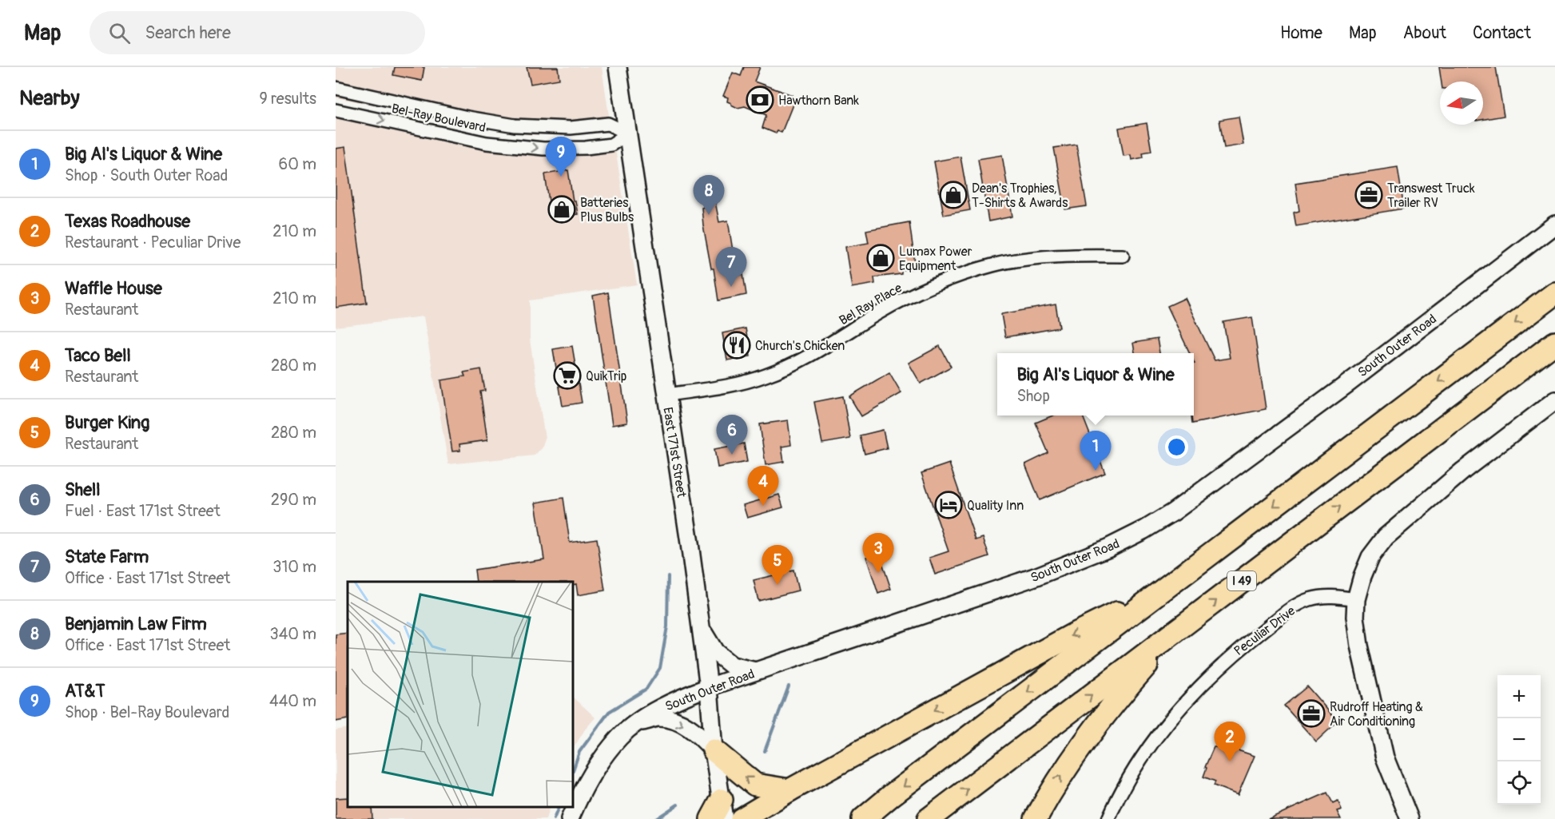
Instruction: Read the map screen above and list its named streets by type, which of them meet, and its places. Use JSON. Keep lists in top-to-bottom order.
{
  "streets": {
    "highway": ["I 49"],
    "street": [
      "Bel-Ray Boulevard",
      "Bel Ray Place",
      "South Outer Road",
      "East 171st Street",
      "Peculiar Drive"
    ]
  },
  "crossings": [
    ["Bel-Ray Boulevard", "East 171st Street"],
    ["Bel Ray Place", "East 171st Street"],
    ["South Outer Road", "East 171st Street"]
  ],
  "places": {
    "bank": ["Hawthorn Bank"],
    "shop": ["Dean's Trophies, T-Shirts & Awards", "Batteries Plus Bulbs", "Lumax Power Equipment"],
    "office": ["Transwest Truck Trailer RV", "Rudroff Heating & Air Conditioning"],
    "restaurant": ["Church's Chicken"],
    "supermarket": ["QuikTrip"],
    "hotel": ["Quality Inn"]
  },
  "north": "left",
  "page": {
    "header": "Map",
    "search": "Search here",
    "nav": [
      "Home",
      "Map",
      "About",
      "Contact"
    ],
    "heading": ["Nearby", "9 results"],
    "list": [
      {
        "mark": "1",
        "name": "Big Al's Liquor & Wine",
        "note": "Shop · South Outer Road",
        "value": "60 m"
      },
      {
        "mark": "2",
        "name": "Texas Roadhouse",
        "note": "Restaurant · Peculiar Drive",
        "value": "210 m"
      },
      {
        "mark": "3",
        "name": "Waffle House",
        "note": "Restaurant",
        "value": "210 m"
      },
      {
        "mark": "4",
        "name": "Taco Bell",
        "note": "Restaurant",
        "value": "280 m"
      },
      {
        "mark": "5",
        "name": "Burger King",
        "note": "Restaurant",
        "value": "280 m"
      },
      {
        "mark": "6",
        "name": "Shell",
        "note": "Fuel · East 171st Street",
        "value": "290 m"
      },
      {
        "mark": "7",
        "name": "State Farm",
        "note": "Office · East 171st Street",
        "value": "310 m"
      },
      {
        "mark": "8",
        "name": "Benjamin Law Firm",
        "note": "Office · East 171st Street",
        "value": "340 m"
      },
      {
        "mark": "9",
        "name": "AT&T",
        "note": "Shop · Bel-Ray Boulevard",
        "value": "440 m"
      }
    ],
    "pins": [
      "9",
      "8",
      "7",
      "6",
      "1",
      "4",
      "3",
      "5",
      "2"
    ],
    "popup": ["Big Al's Liquor & Wine", "Shop"],
    "map_buttons": ["+", "−"]
  }
}
